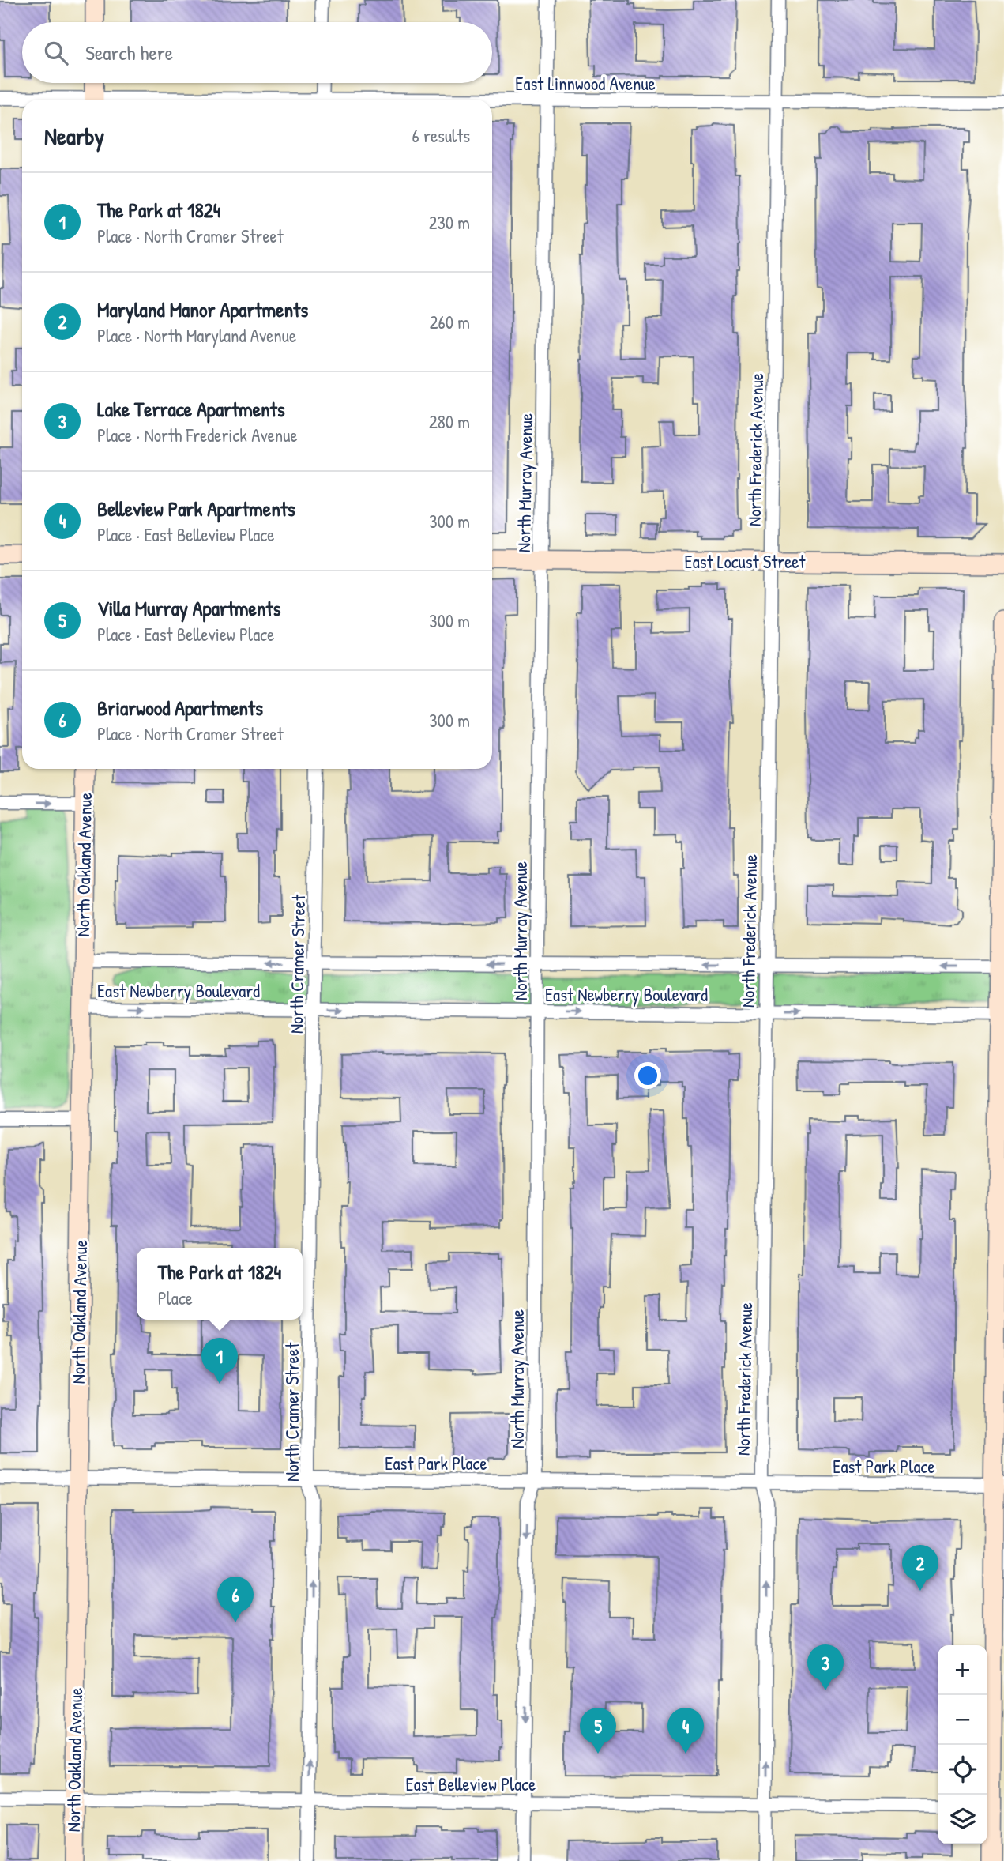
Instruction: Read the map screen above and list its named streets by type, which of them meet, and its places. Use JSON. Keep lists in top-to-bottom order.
{
  "streets": {
    "main road": ["East Locust Street", "North Oakland Avenue"],
    "street": [
      "East Linnwood Avenue",
      "North Frederick Avenue",
      "North Murray Avenue",
      "North Cramer Street",
      "East Newberry Boulevard",
      "East Park Place",
      "East Belleview Place"
    ]
  },
  "crossings": [
    ["East Linnwood Avenue", "North Frederick Avenue"],
    ["East Linnwood Avenue", "North Murray Avenue"],
    ["North Frederick Avenue", "East Locust Street"],
    ["North Frederick Avenue", "East Newberry Boulevard"],
    ["North Frederick Avenue", "East Park Place"],
    ["North Frederick Avenue", "East Belleview Place"],
    ["North Murray Avenue", "East Locust Street"],
    ["North Murray Avenue", "East Newberry Boulevard"],
    ["North Murray Avenue", "East Park Place"],
    ["North Murray Avenue", "East Belleview Place"],
    ["North Oakland Avenue", "East Newberry Boulevard"],
    ["North Oakland Avenue", "East Park Place"],
    ["North Oakland Avenue", "East Belleview Place"],
    ["North Cramer Street", "East Newberry Boulevard"],
    ["North Cramer Street", "East Park Place"],
    ["North Cramer Street", "East Belleview Place"]
  ],
  "page": {
    "search": "Search here",
    "heading": ["Nearby", "6 results"],
    "list": [
      {
        "mark": "1",
        "name": "The Park at 1824",
        "note": "Place · North Cramer Street",
        "value": "230 m"
      },
      {
        "mark": "2",
        "name": "Maryland Manor Apartments",
        "note": "Place · North Maryland Avenue",
        "value": "260 m"
      },
      {
        "mark": "3",
        "name": "Lake Terrace Apartments",
        "note": "Place · North Frederick Avenue",
        "value": "280 m"
      },
      {
        "mark": "4",
        "name": "Belleview Park Apartments",
        "note": "Place · East Belleview Place",
        "value": "300 m"
      },
      {
        "mark": "5",
        "name": "Villa Murray Apartments",
        "note": "Place · East Belleview Place",
        "value": "300 m"
      },
      {
        "mark": "6",
        "name": "Briarwood Apartments",
        "note": "Place · North Cramer Street",
        "value": "300 m"
      }
    ],
    "popup": ["The Park at 1824", "Place"],
    "pins": [
      "1",
      "2",
      "6",
      "3",
      "4",
      "5"
    ],
    "map_buttons": ["+", "−"]
  }
}
